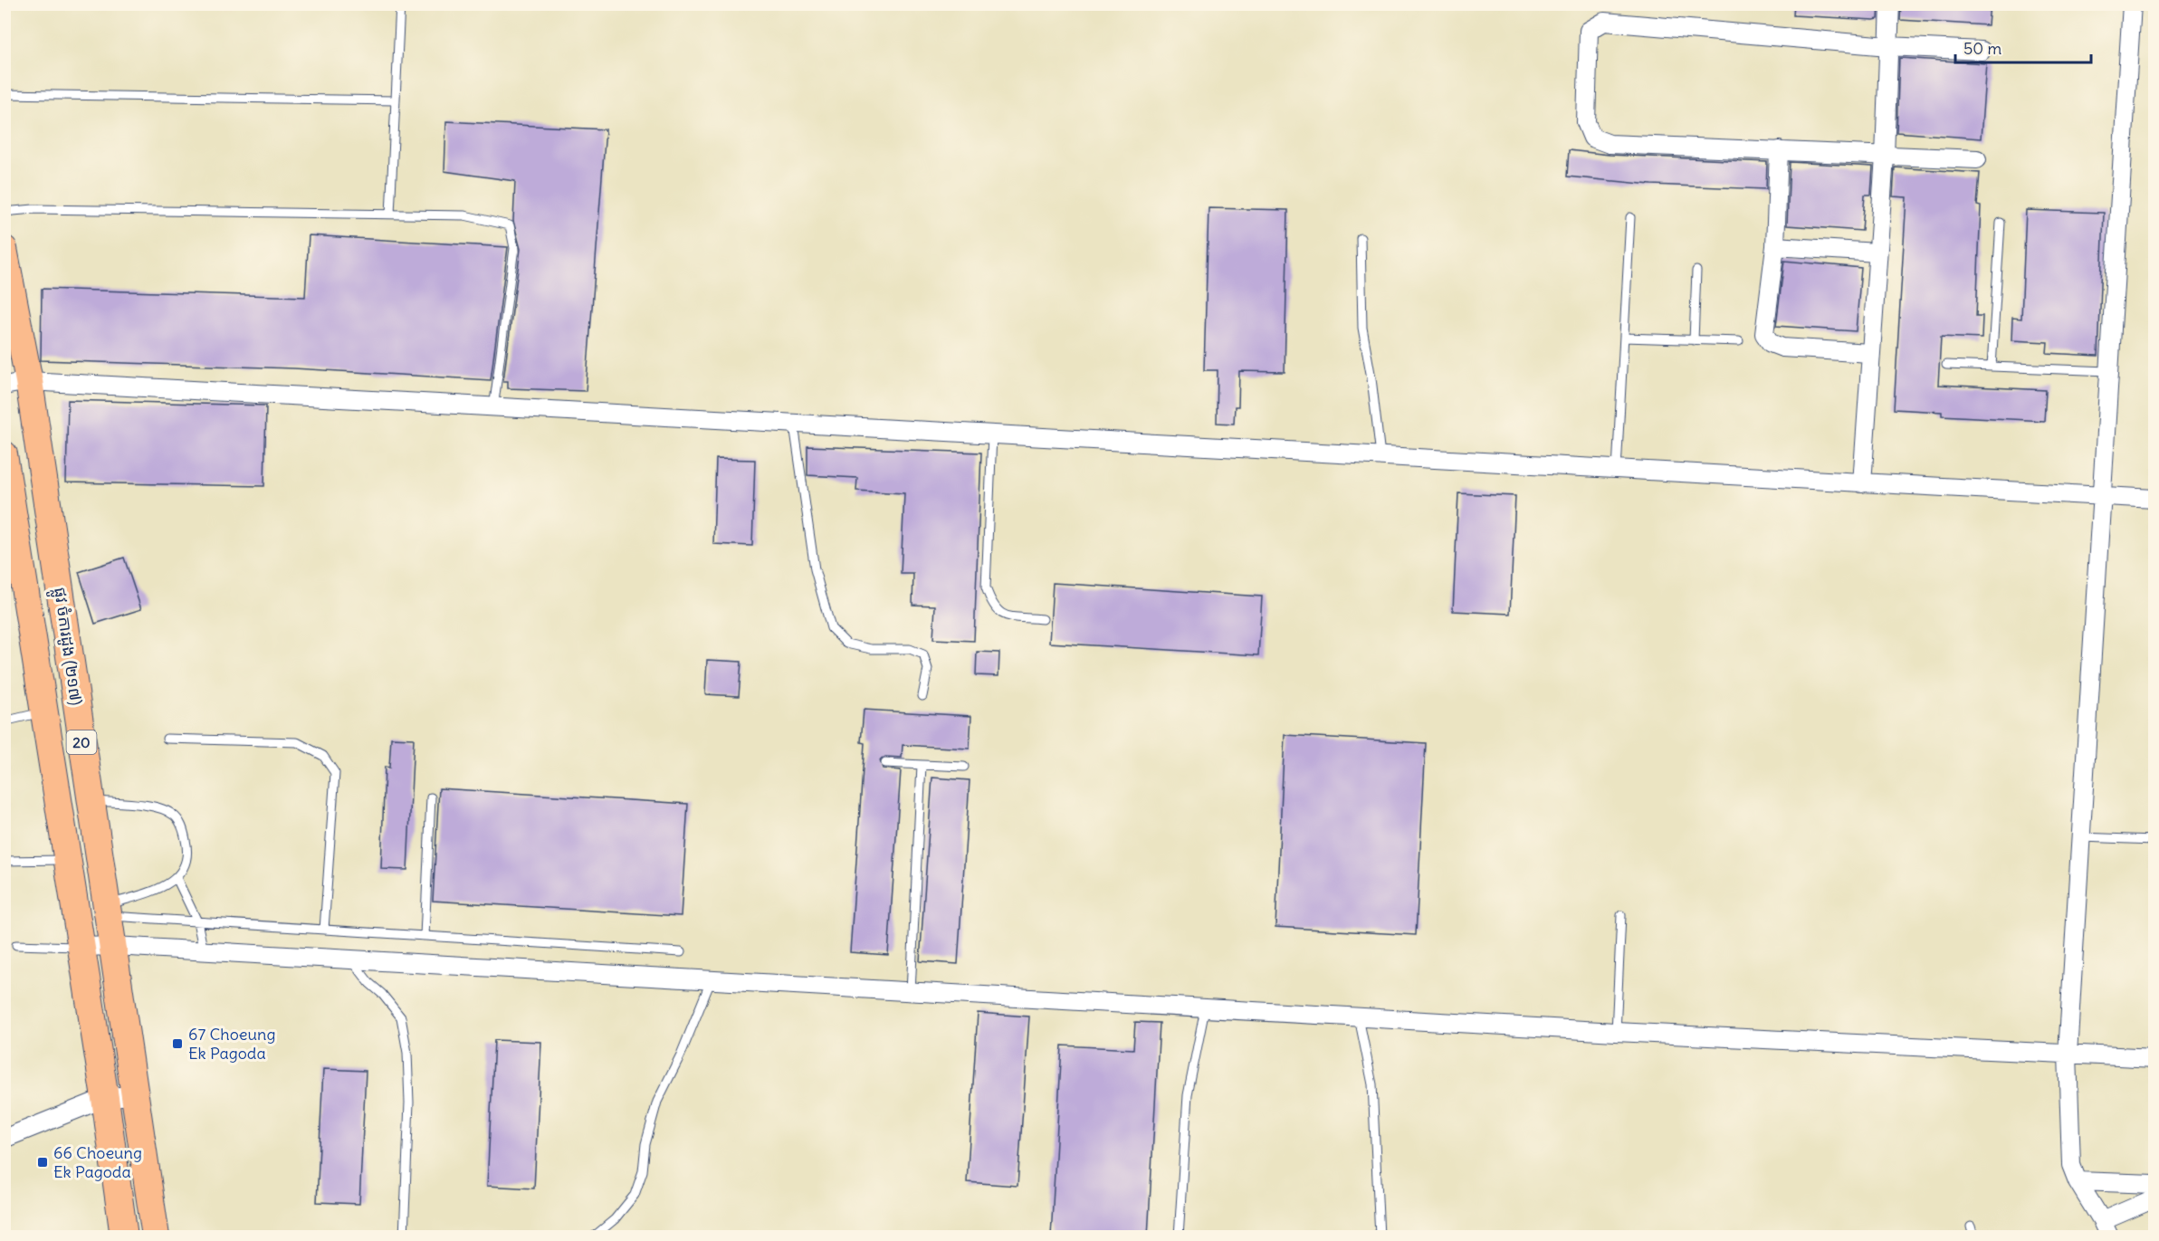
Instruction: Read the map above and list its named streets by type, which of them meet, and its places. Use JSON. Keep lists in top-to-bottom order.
{
  "streets": {
    "main road": ["ផ្លូវ ចំការដូង (២១៧)", "20"]
  },
  "places": {
    "transit": ["67 Choeung Ek Pagoda", "66 Choeung Ek Pagoda"]
  },
  "scale_bar": "50 m"
}
